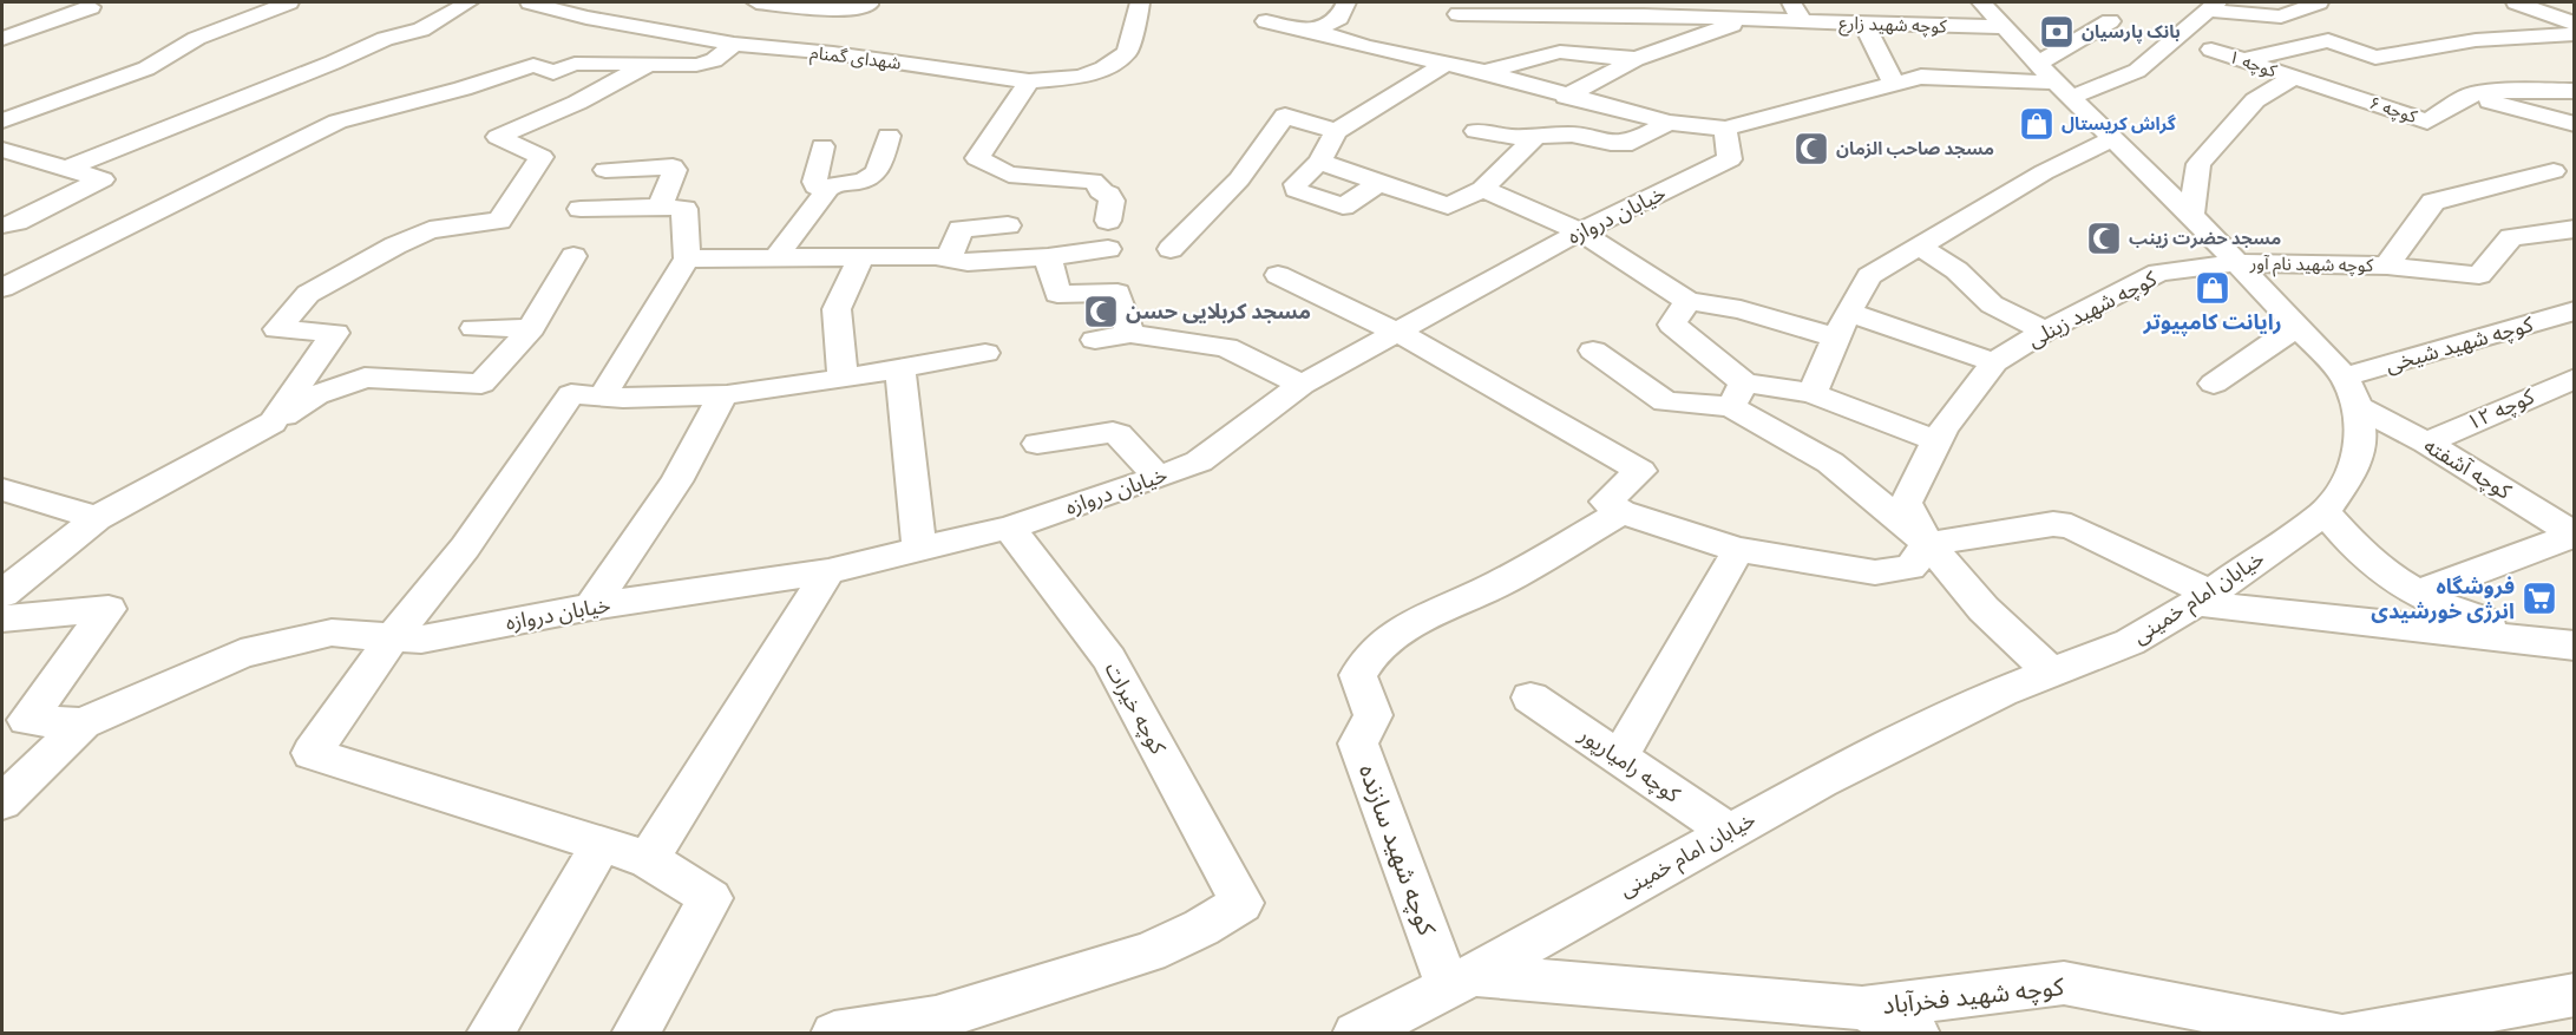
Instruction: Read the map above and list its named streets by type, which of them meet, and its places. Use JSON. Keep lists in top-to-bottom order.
{
  "streets": {
    "street": [
      "کوچه شهید زارع",
      "شهدای گمنام",
      "کوچه ۱",
      "کوچه ۶",
      "خیابان دروازه",
      "کوچه شهید نام آور",
      "کوچه شهید زینلی",
      "کوچه شهید شیخی",
      "کوچه ۱۲",
      "کوچه آشفته",
      "خیابان امام خمینی",
      "کوچه خیرات",
      "کوچه رامیارپور",
      "کوچه شهید سازنده",
      "کوچه شهید فخرآباد"
    ]
  },
  "crossings": [
    ["کوچه ۱", "کوچه ۶"],
    ["خیابان دروازه", "کوچه خیرات"],
    ["کوچه شهید نام آور", "کوچه شهید زینلی"],
    ["کوچه شهید شیخی", "کوچه آشفته"],
    ["کوچه شهید شیخی", "خیابان امام خمینی"],
    ["کوچه ۱۲", "کوچه آشفته"],
    ["کوچه آشفته", "خیابان امام خمینی"],
    ["خیابان امام خمینی", "کوچه رامیارپور"],
    ["خیابان امام خمینی", "کوچه شهید سازنده"]
  ],
  "places": {
    "bank": ["بانک پارسیان"],
    "shop": ["گراش کریستال", "رایانت کامپیوتر"],
    "mosque": ["مسجد صاحب الزمان", "مسجد حضرت زینب", "مسجد کربلایی حسن"],
    "supermarket": ["فروشگاه انرژی خورشیدی"]
  }
}
